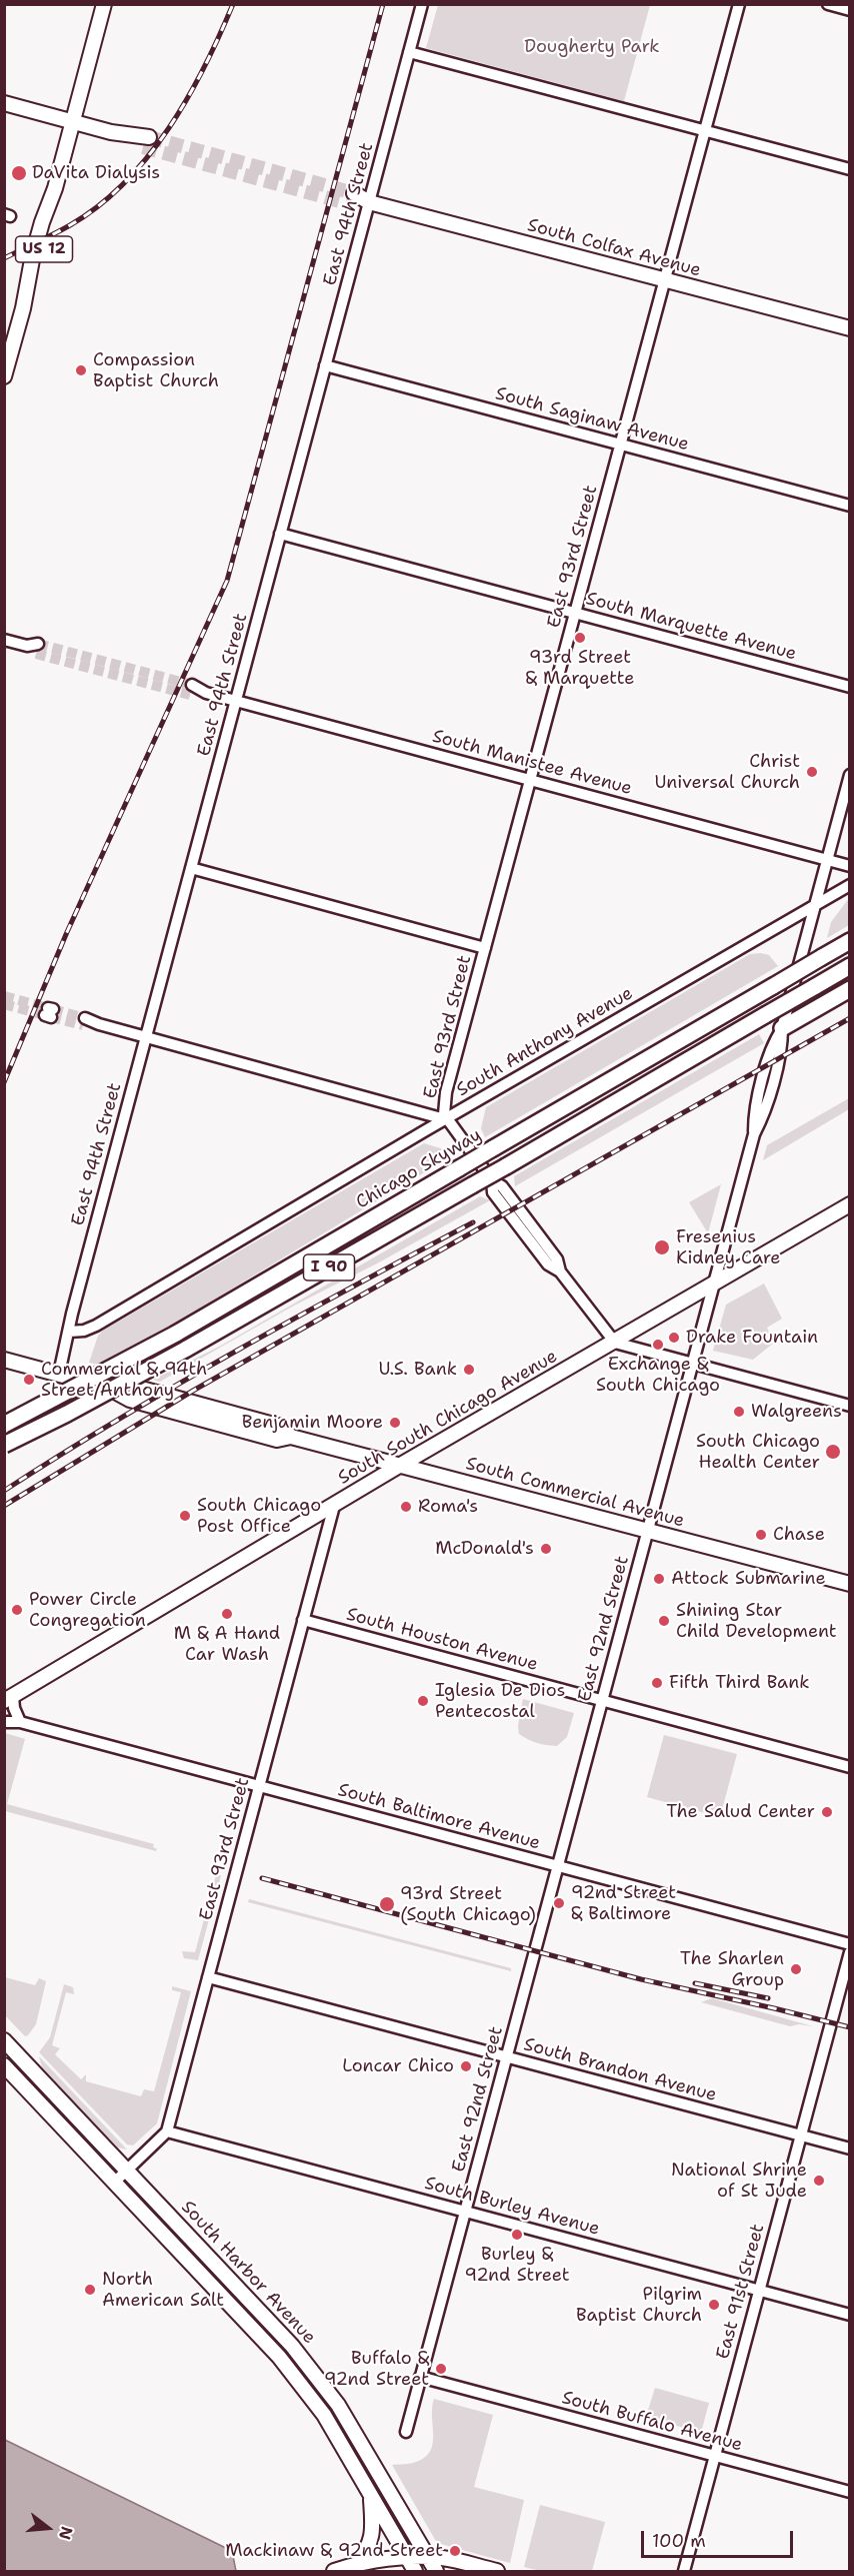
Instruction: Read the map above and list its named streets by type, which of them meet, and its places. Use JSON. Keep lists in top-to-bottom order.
{
  "streets": {
    "highway": ["Chicago Skyway", "I 90"],
    "main road": [
      "South Colfax Avenue",
      "US 12",
      "South South Chicago Avenue",
      "South Commercial Avenue",
      "South Harbor Avenue"
    ],
    "street": [
      "East 94th Street",
      "South Saginaw Avenue",
      "East 93rd Street",
      "South Marquette Avenue",
      "South Manistee Avenue",
      "South Anthony Avenue",
      "East 92nd Street",
      "South Houston Avenue",
      "South Baltimore Avenue",
      "South Brandon Avenue",
      "South Burley Avenue",
      "East 91st Street",
      "South Buffalo Avenue"
    ]
  },
  "crossings": [
    ["East 94th Street", "South Colfax Avenue"],
    ["East 94th Street", "South Saginaw Avenue"],
    ["East 94th Street", "South Marquette Avenue"],
    ["East 94th Street", "South Manistee Avenue"],
    ["East 94th Street", "South Anthony Avenue"],
    ["East 94th Street", "South Commercial Avenue"],
    ["South Colfax Avenue", "East 93rd Street"],
    ["South Saginaw Avenue", "East 93rd Street"],
    ["East 93rd Street", "South Marquette Avenue"],
    ["East 93rd Street", "South Manistee Avenue"],
    ["East 93rd Street", "South Anthony Avenue"],
    ["East 93rd Street", "South South Chicago Avenue"],
    ["East 93rd Street", "South Houston Avenue"],
    ["East 93rd Street", "South Baltimore Avenue"],
    ["East 93rd Street", "South Brandon Avenue"],
    ["East 93rd Street", "South Burley Avenue"],
    ["South Manistee Avenue", "East 92nd Street"],
    ["South Anthony Avenue", "East 92nd Street"],
    ["South South Chicago Avenue", "South Commercial Avenue"],
    ["South South Chicago Avenue", "East 92nd Street"],
    ["South Commercial Avenue", "East 92nd Street"],
    ["East 92nd Street", "South Houston Avenue"],
    ["East 92nd Street", "South Baltimore Avenue"],
    ["East 92nd Street", "South Brandon Avenue"],
    ["East 92nd Street", "South Burley Avenue"],
    ["East 92nd Street", "South Buffalo Avenue"],
    ["South Brandon Avenue", "East 91st Street"],
    ["South Burley Avenue", "East 91st Street"],
    ["East 91st Street", "South Buffalo Avenue"]
  ],
  "parks": ["Dougherty Park"],
  "places": [
    "DaVita Dialysis",
    "Compassion Baptist Church",
    "93rd Street & Marquette",
    "Christ Universal Church",
    "Fresenius Kidney Care",
    "Drake Fountain",
    "Exchange & South Chicago",
    "U.S. Bank",
    "Commercial & 94th Street/Anthony",
    "Walgreens",
    "Benjamin Moore",
    "South Chicago Health Center",
    "Roma's",
    "South Chicago Post Office",
    "Chase",
    "McDonald's",
    "Attock Submarine",
    "Power Circle Congregation",
    "M & A Hand Car Wash",
    "Shining Star Child Development",
    "Fifth Third Bank",
    "Iglesia De Dios Pentecostal",
    "The Salud Center",
    "92nd Street & Baltimore",
    "93rd Street (South Chicago)",
    "The Sharlen Group",
    "Loncar Chico",
    "National Shrine of St Jude",
    "Burley & 92nd Street",
    "North American Salt",
    "Pilgrim Baptist Church",
    "Buffalo & 92nd Street",
    "Mackinaw & 92nd Street"
  ],
  "scale_bar": "100 m",
  "north": "right"
}
